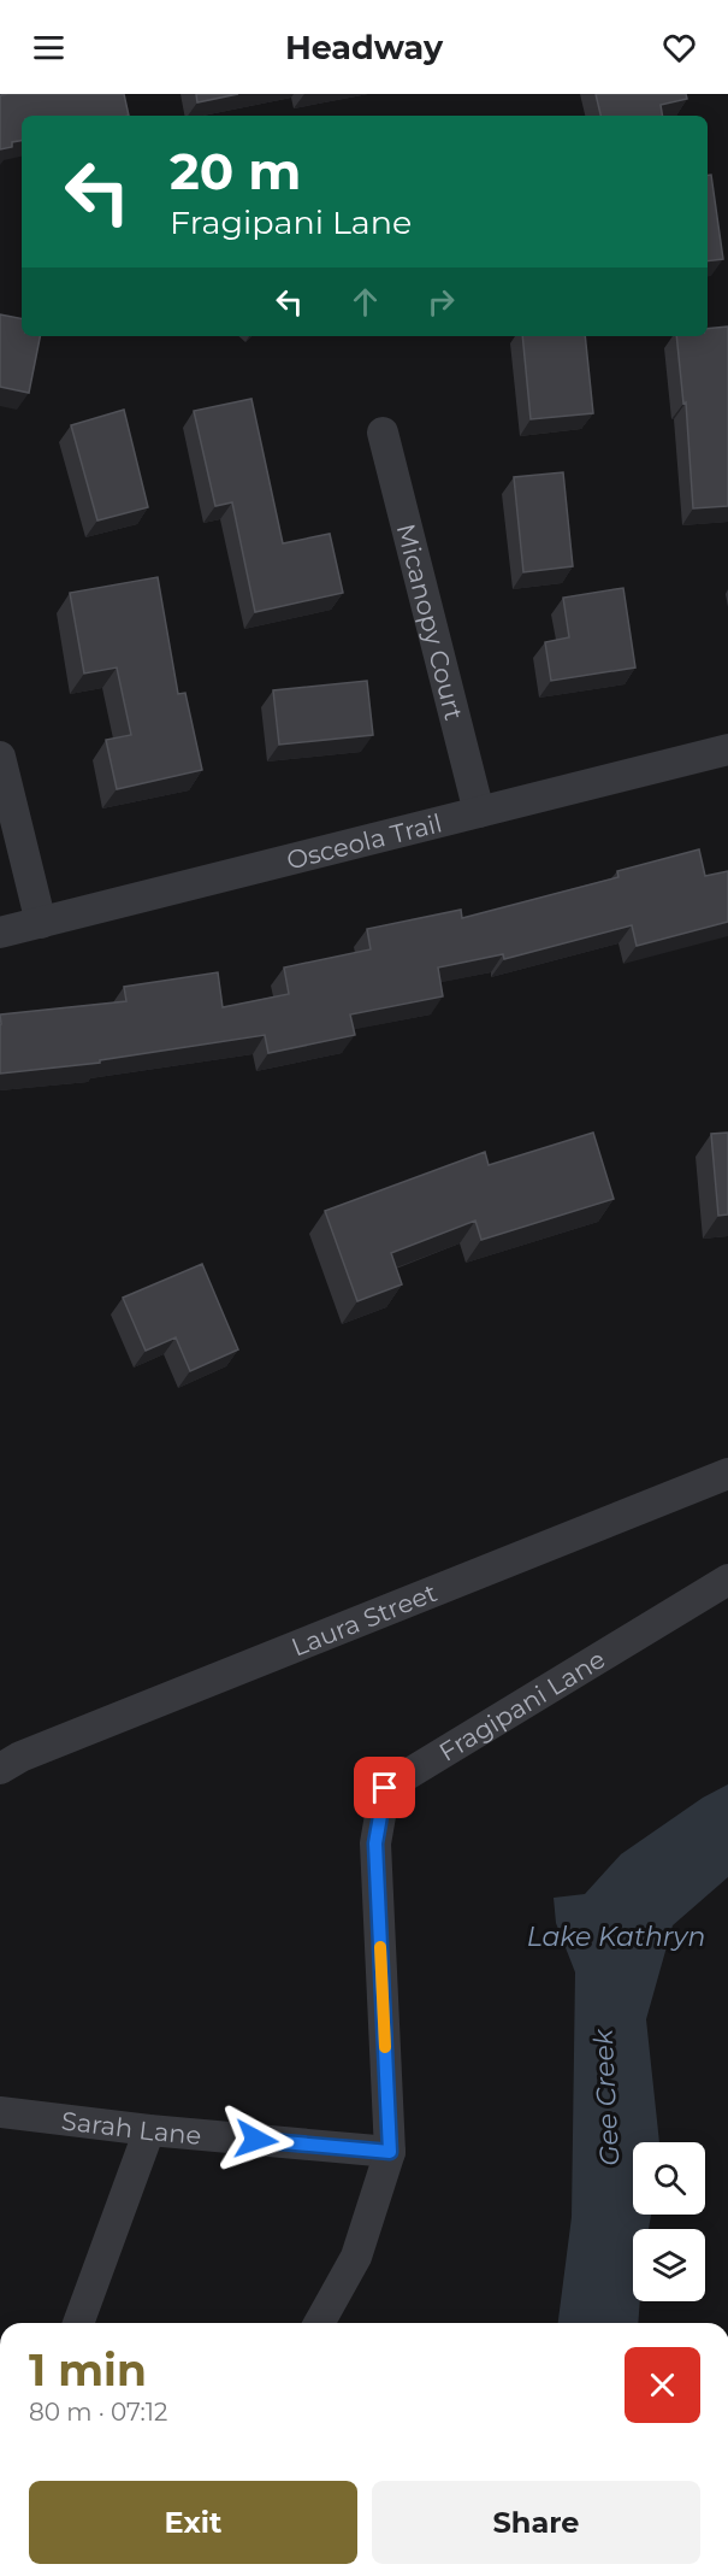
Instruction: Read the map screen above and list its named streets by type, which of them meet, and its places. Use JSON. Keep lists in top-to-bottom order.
{
  "streets": {
    "street": [
      "Micanopy Court",
      "Osceola Trail",
      "Laura Street",
      "Fragipani Lane",
      "Sarah Lane"
    ]
  },
  "crossings": [
    ["Micanopy Court", "Osceola Trail"],
    ["Fragipani Lane", "Sarah Lane"]
  ],
  "water": ["Lake Kathryn", "Gee Creek"],
  "page": {
    "header": "Headway",
    "turn": ["20 m", "Fragipani Lane"],
    "heading": ["1 min", "80 m · 07:12"],
    "buttons": ["Exit", "Share"]
  }
}
